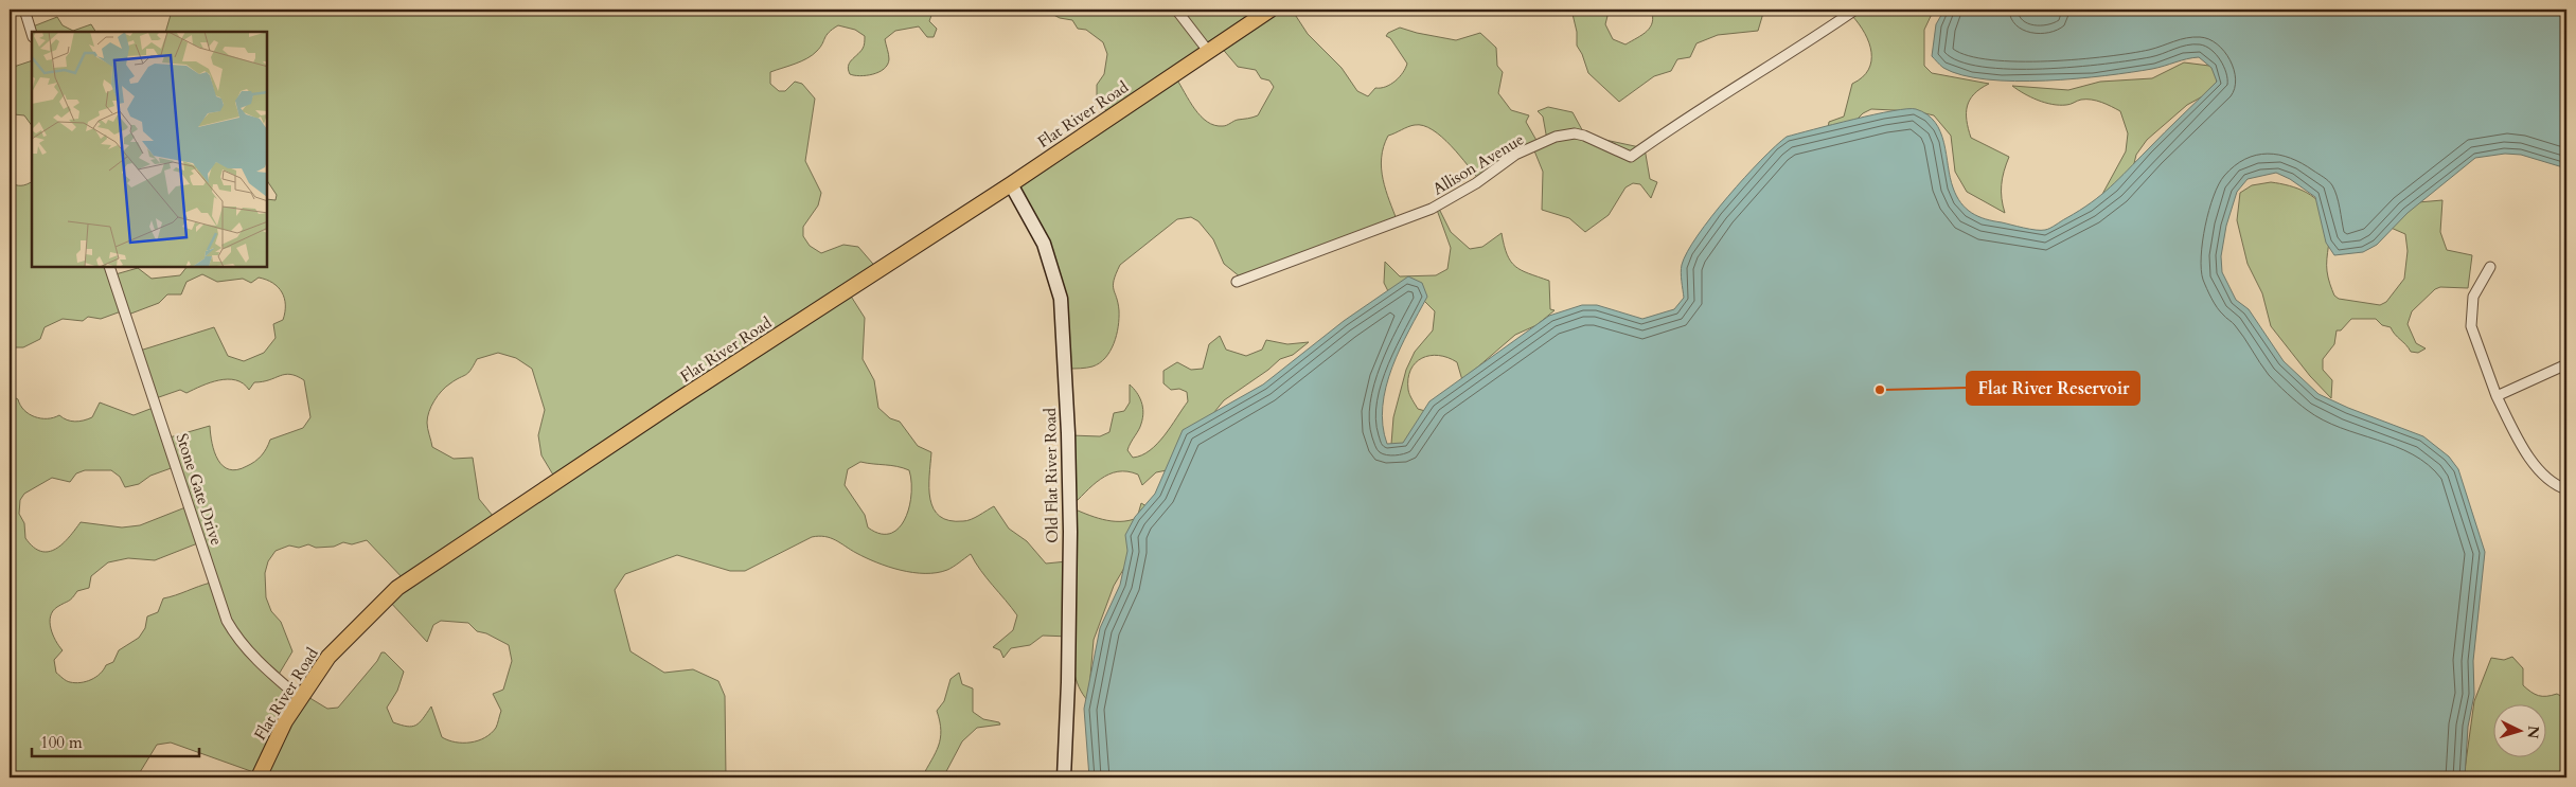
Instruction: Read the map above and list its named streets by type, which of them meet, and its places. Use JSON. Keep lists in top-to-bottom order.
{
  "streets": {
    "main road": ["Flat River Road"],
    "street": ["Allison Avenue", "Old Flat River Road", "Stone Gate Drive"]
  },
  "crossings": [
    ["Flat River Road", "Old Flat River Road"],
    ["Flat River Road", "Stone Gate Drive"]
  ],
  "places": ["Flat River Reservoir"],
  "scale_bar": "100 m",
  "north": "right"
}
